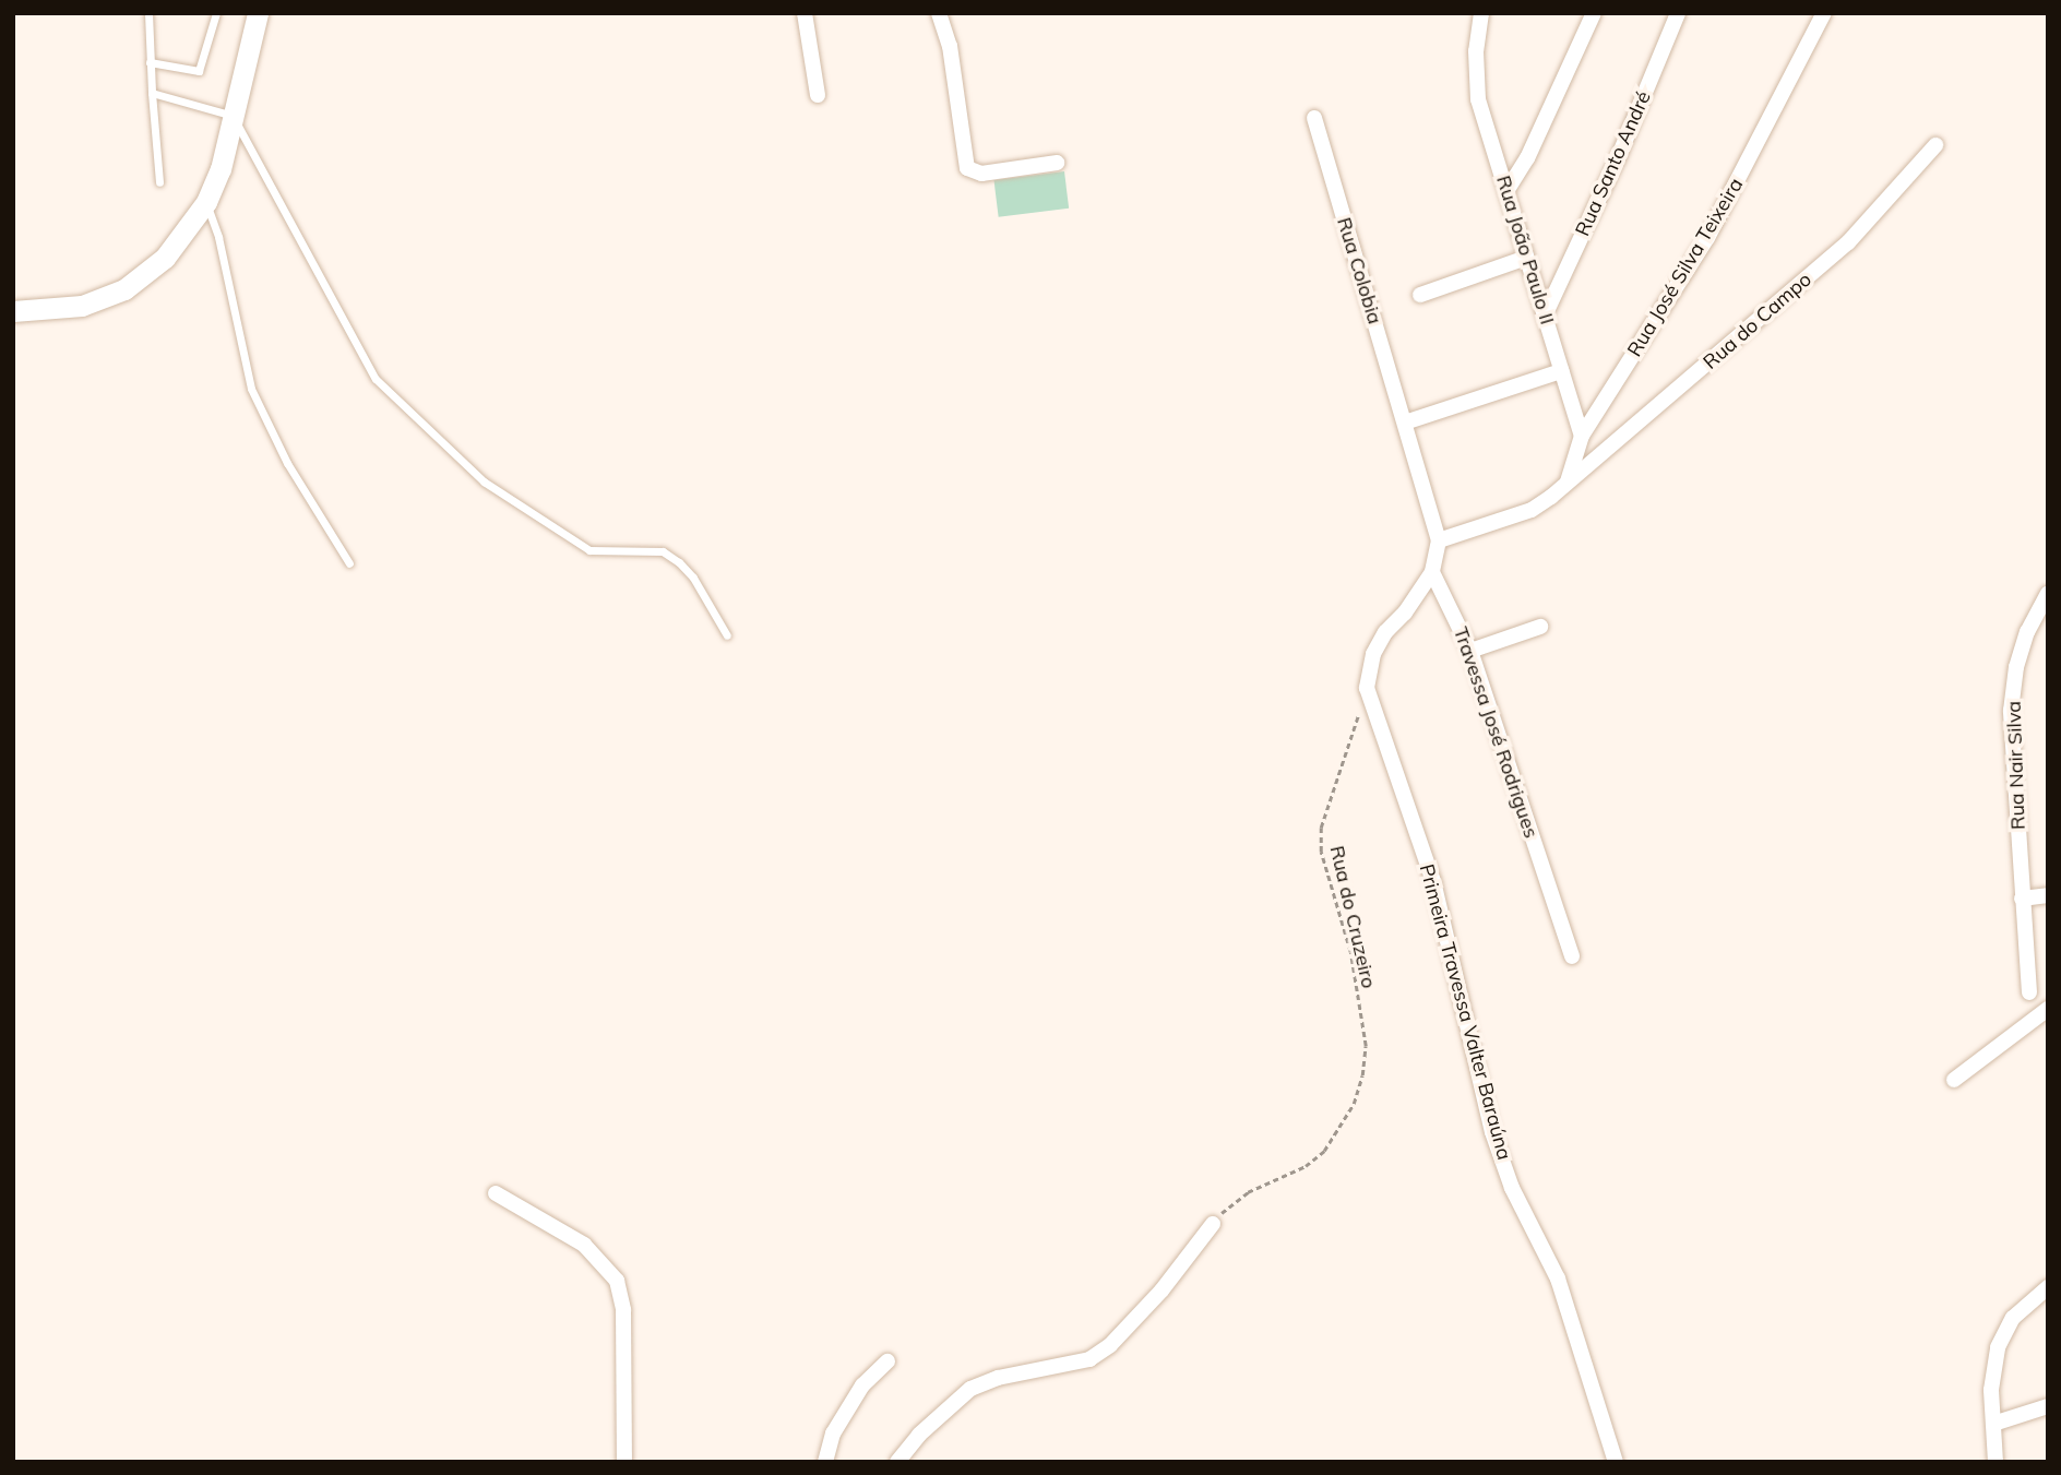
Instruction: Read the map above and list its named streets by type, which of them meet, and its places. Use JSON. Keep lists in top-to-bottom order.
{
  "streets": {
    "street": [
      "Rua Santo André",
      "Rua João Paulo II",
      "Rua José Silva Teixeira",
      "Rua Colobia",
      "Rua do Campo",
      "Travessa José Rodrigues",
      "Rua Nair Silva",
      "Primeira Travessa Valter Baraúna"
    ],
    "path": ["Rua do Cruzeiro"]
  },
  "crossings": [
    ["Rua Santo André", "Rua João Paulo II"],
    ["Rua João Paulo II", "Rua José Silva Teixeira"],
    ["Rua do Cruzeiro", "Primeira Travessa Valter Baraúna"]
  ]
}
